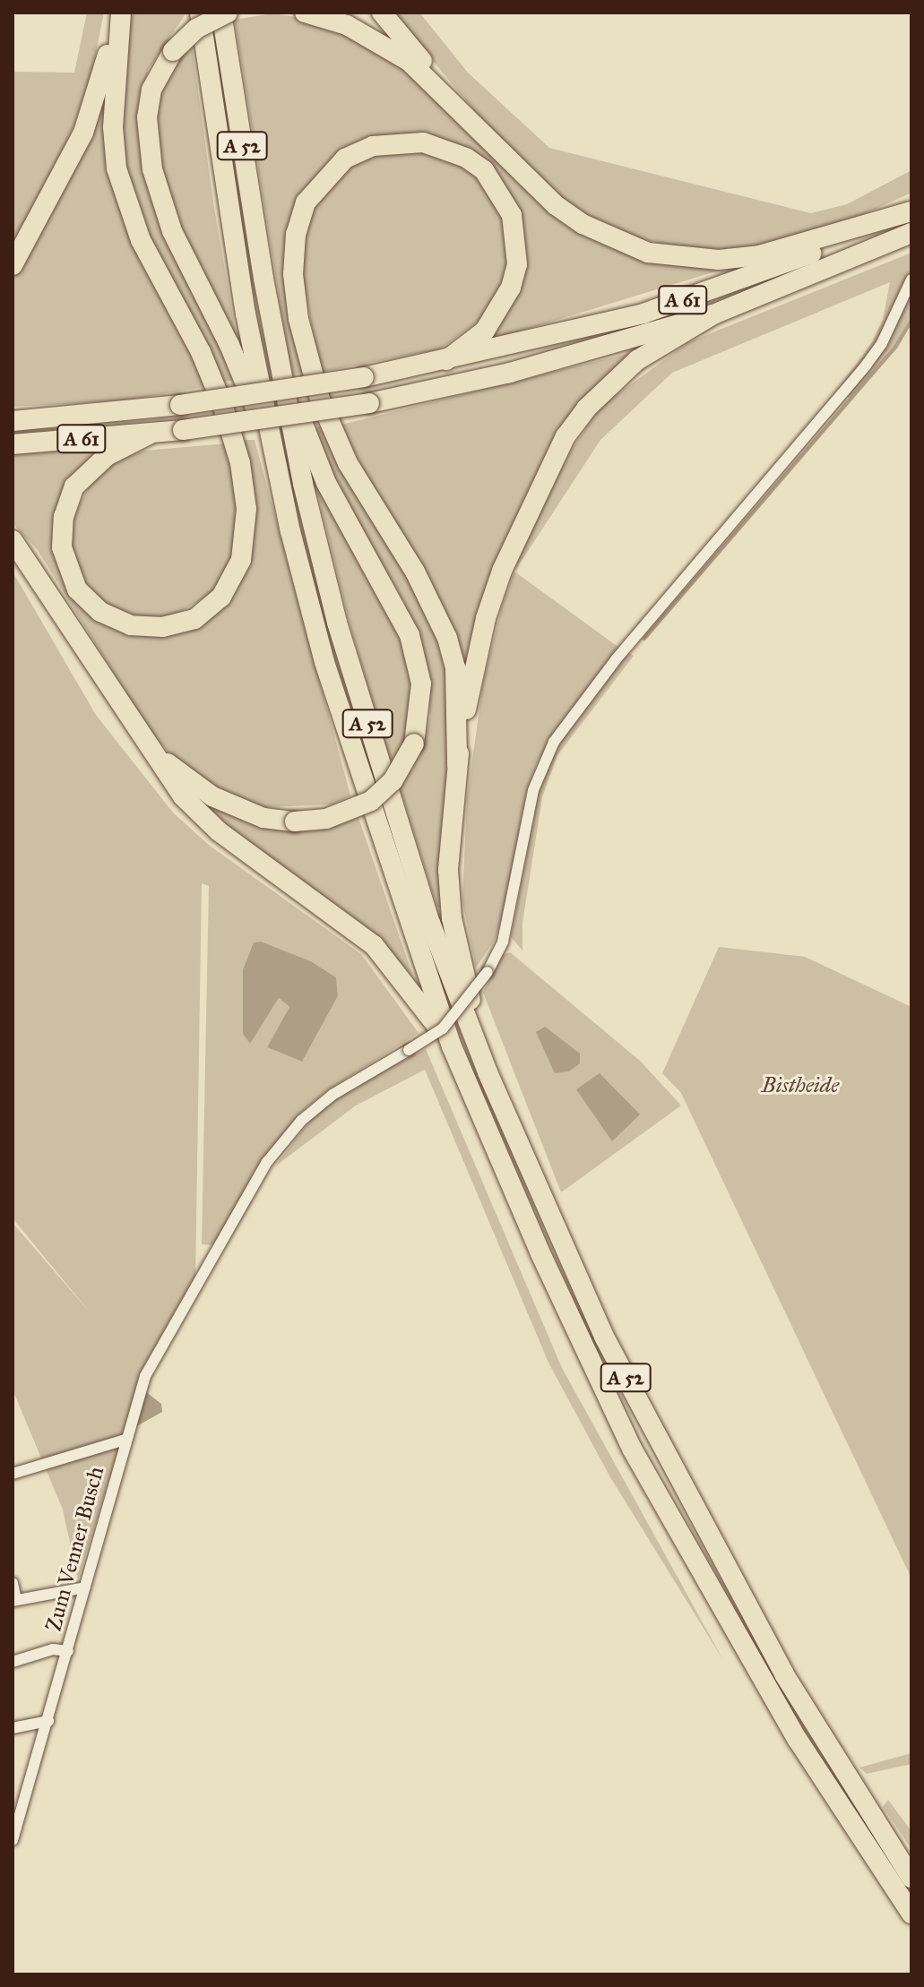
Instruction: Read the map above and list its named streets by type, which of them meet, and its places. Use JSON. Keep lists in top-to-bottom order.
{
  "streets": {
    "highway": ["A 52", "A 61"],
    "street": ["Zum Venner Busch"]
  },
  "parks": ["Bistheide"]
}
